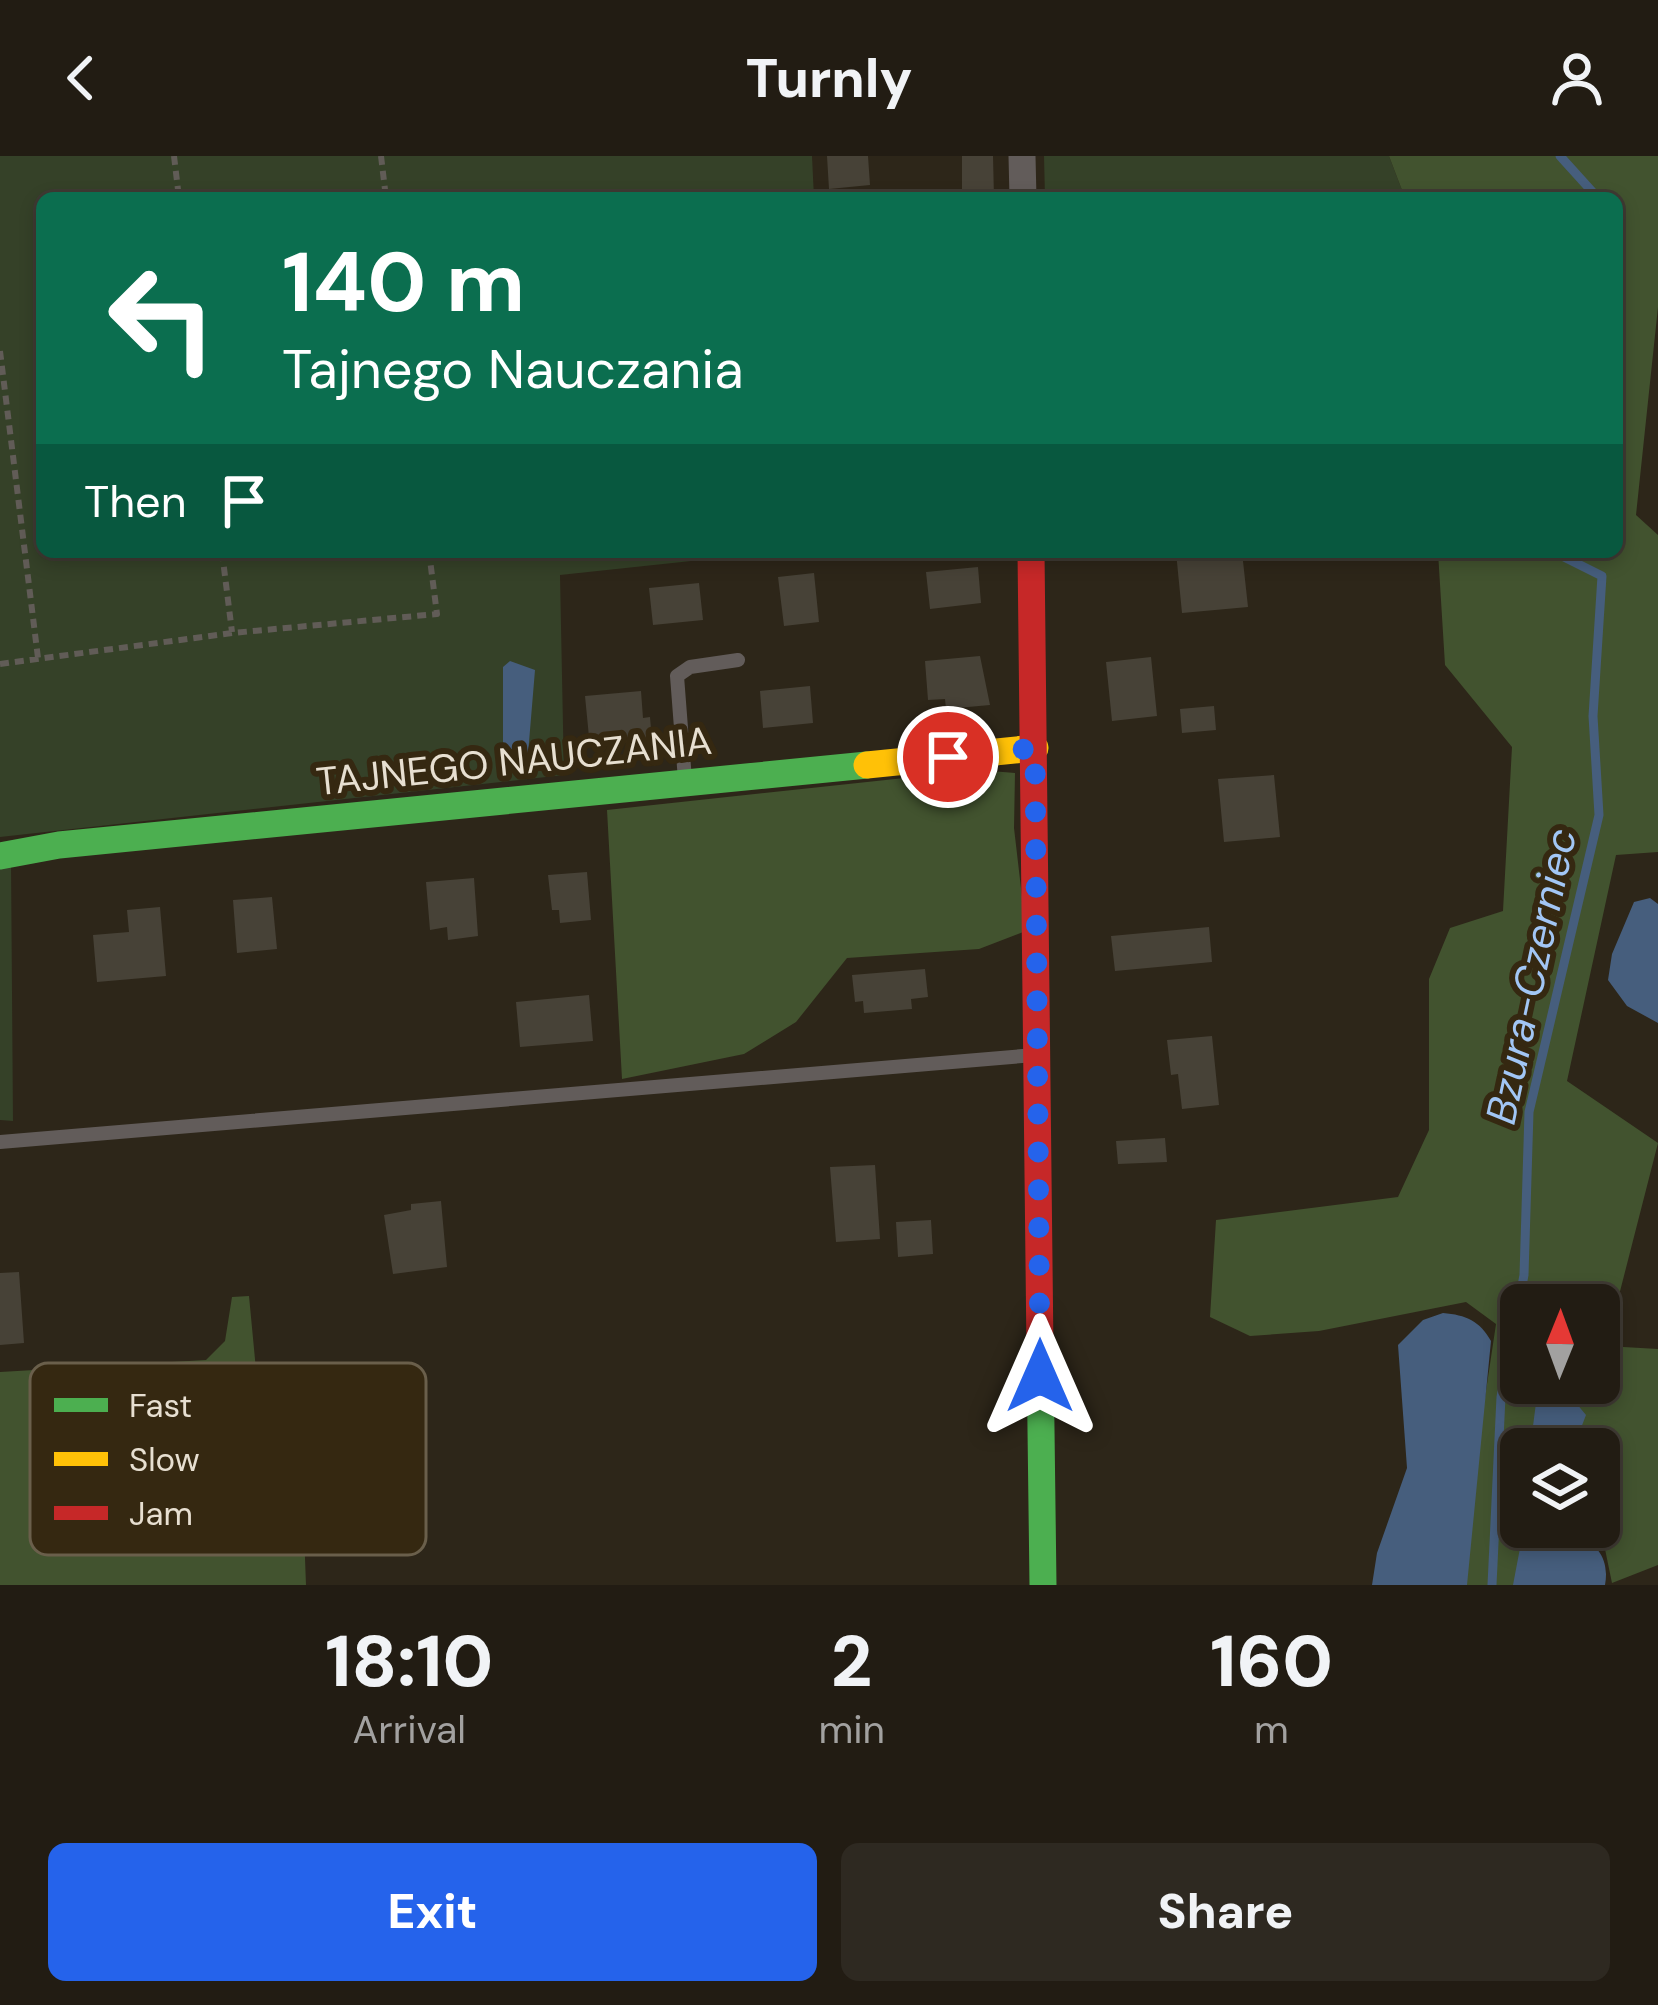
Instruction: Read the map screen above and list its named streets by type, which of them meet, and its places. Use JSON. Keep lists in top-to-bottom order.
{
  "streets": {
    "street": ["TAJNEGO NAUCZANIA"]
  },
  "water": ["Bzura-Czerniec"],
  "legend": ["Fast", "Slow", "Jam"],
  "north": "top",
  "page": {
    "header": "Turnly",
    "turn": ["140 m", "Tajnego Nauczania"],
    "then": "Then",
    "eta": [
      "18:10",
      "Arrival",
      "2",
      "min",
      "160",
      "m"
    ],
    "buttons": ["Exit", "Share"]
  }
}
